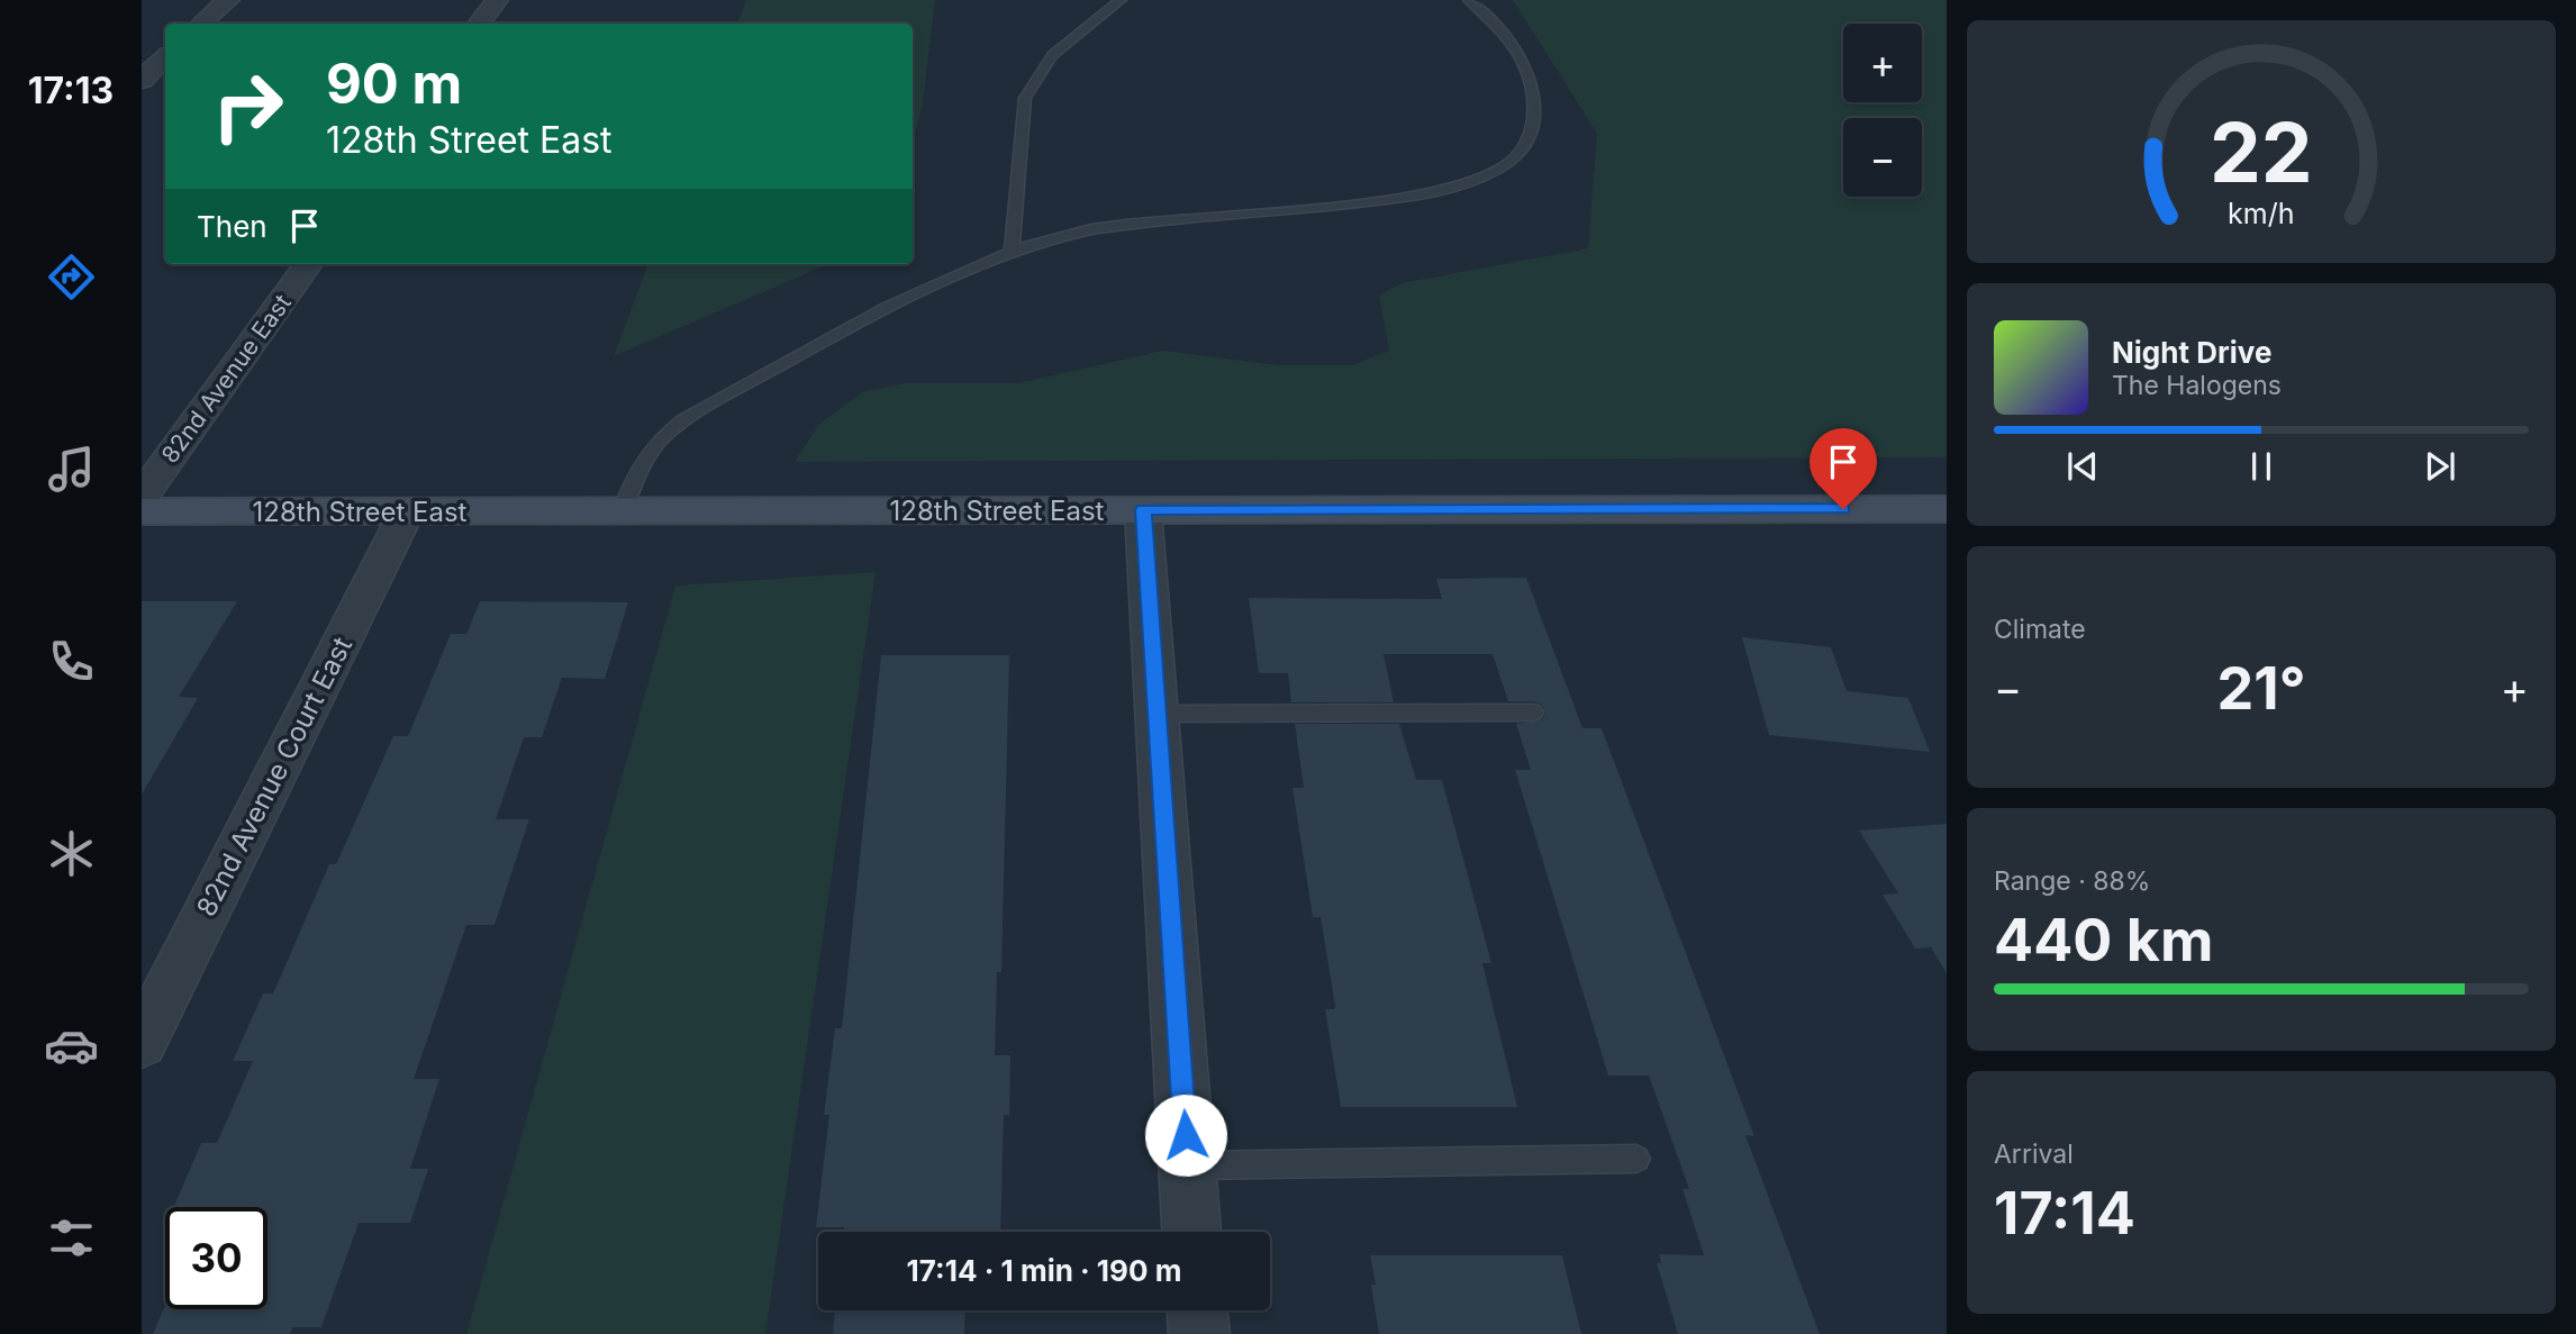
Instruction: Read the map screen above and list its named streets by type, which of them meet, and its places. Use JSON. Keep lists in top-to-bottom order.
{
  "streets": {
    "street": ["82nd Avenue East", "128th Street East", "82nd Avenue Court East"]
  },
  "crossings": [
    ["128th Street East", "82nd Avenue Court East"]
  ],
  "page": {
    "tabs": "17:13",
    "map_buttons": ["+", "−"],
    "turn": ["90 m", "128th Street East"],
    "then": "Then",
    "song": ["Night Drive", "The Halogens"],
    "tile": [
      "Climate",
      ["Range · 88%", "440 km"],
      ["Arrival", "17:14"]
    ],
    "heat": ["−", "21°", "+"],
    "limit": "30",
    "trip": "17:14 · 1 min · 190 m",
    "gauge": ["22", "km/h"]
  }
}
